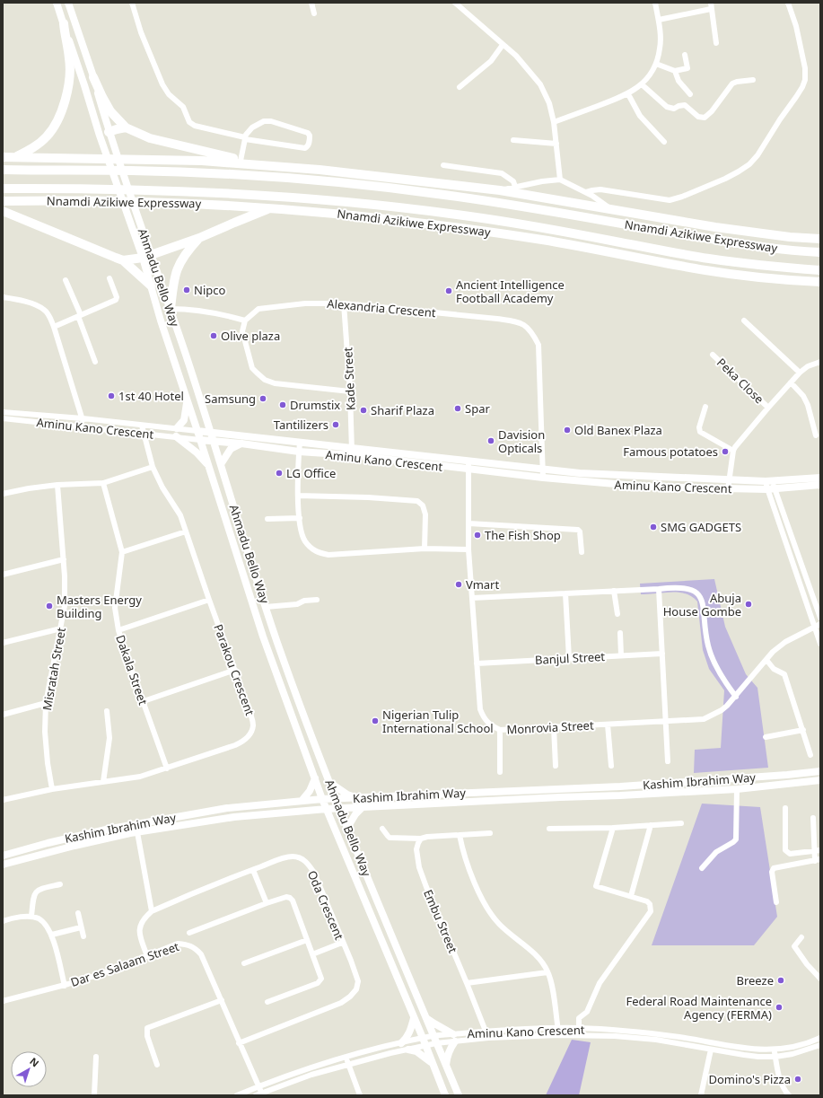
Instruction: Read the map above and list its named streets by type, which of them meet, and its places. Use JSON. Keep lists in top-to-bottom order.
{
  "streets": {
    "highway": ["Nnamdi Azikiwe Expressway"],
    "main road": ["Ahmadu Bello Way", "Aminu Kano Crescent", "Kashim Ibrahim Way"],
    "street": [
      "Alexandria Crescent",
      "Kade Street",
      "Peka Close",
      "Banjul Street",
      "Misratah Street",
      "Dakala Street",
      "Parakou Crescent",
      "Monrovia Street",
      "Oda Crescent",
      "Embu Street",
      "Dar es Salaam Street"
    ]
  },
  "crossings": [
    ["Ahmadu Bello Way", "Aminu Kano Crescent"],
    ["Ahmadu Bello Way", "Kashim Ibrahim Way"],
    ["Alexandria Crescent", "Kade Street"],
    ["Alexandria Crescent", "Aminu Kano Crescent"],
    ["Kade Street", "Aminu Kano Crescent"],
    ["Aminu Kano Crescent", "Parakou Crescent"],
    ["Aminu Kano Crescent", "Monrovia Street"],
    ["Aminu Kano Crescent", "Embu Street"],
    ["Aminu Kano Crescent", "Dar es Salaam Street"],
    ["Banjul Street", "Monrovia Street"],
    ["Misratah Street", "Parakou Crescent"],
    ["Dakala Street", "Parakou Crescent"],
    ["Oda Crescent", "Dar es Salaam Street"]
  ],
  "places": [
    "Nipco",
    "Ancient Intelligence Football Academy",
    "Olive plaza",
    "1st 40 Hotel",
    "Samsung",
    "Drumstix",
    "Spar",
    "Sharif Plaza",
    "Tantilizers",
    "Old Banex Plaza",
    "Davision Opticals",
    "Famous potatoes",
    "LG Office",
    "SMG GADGETS",
    "The Fish Shop",
    "Vmart",
    "Abuja House Gombe",
    "Masters Energy Building",
    "Nigerian Tulip International School",
    "Breeze",
    "Federal Road Maintenance Agency (FERMA)",
    "Domino's Pizza"
  ],
  "north": "top right"
}
